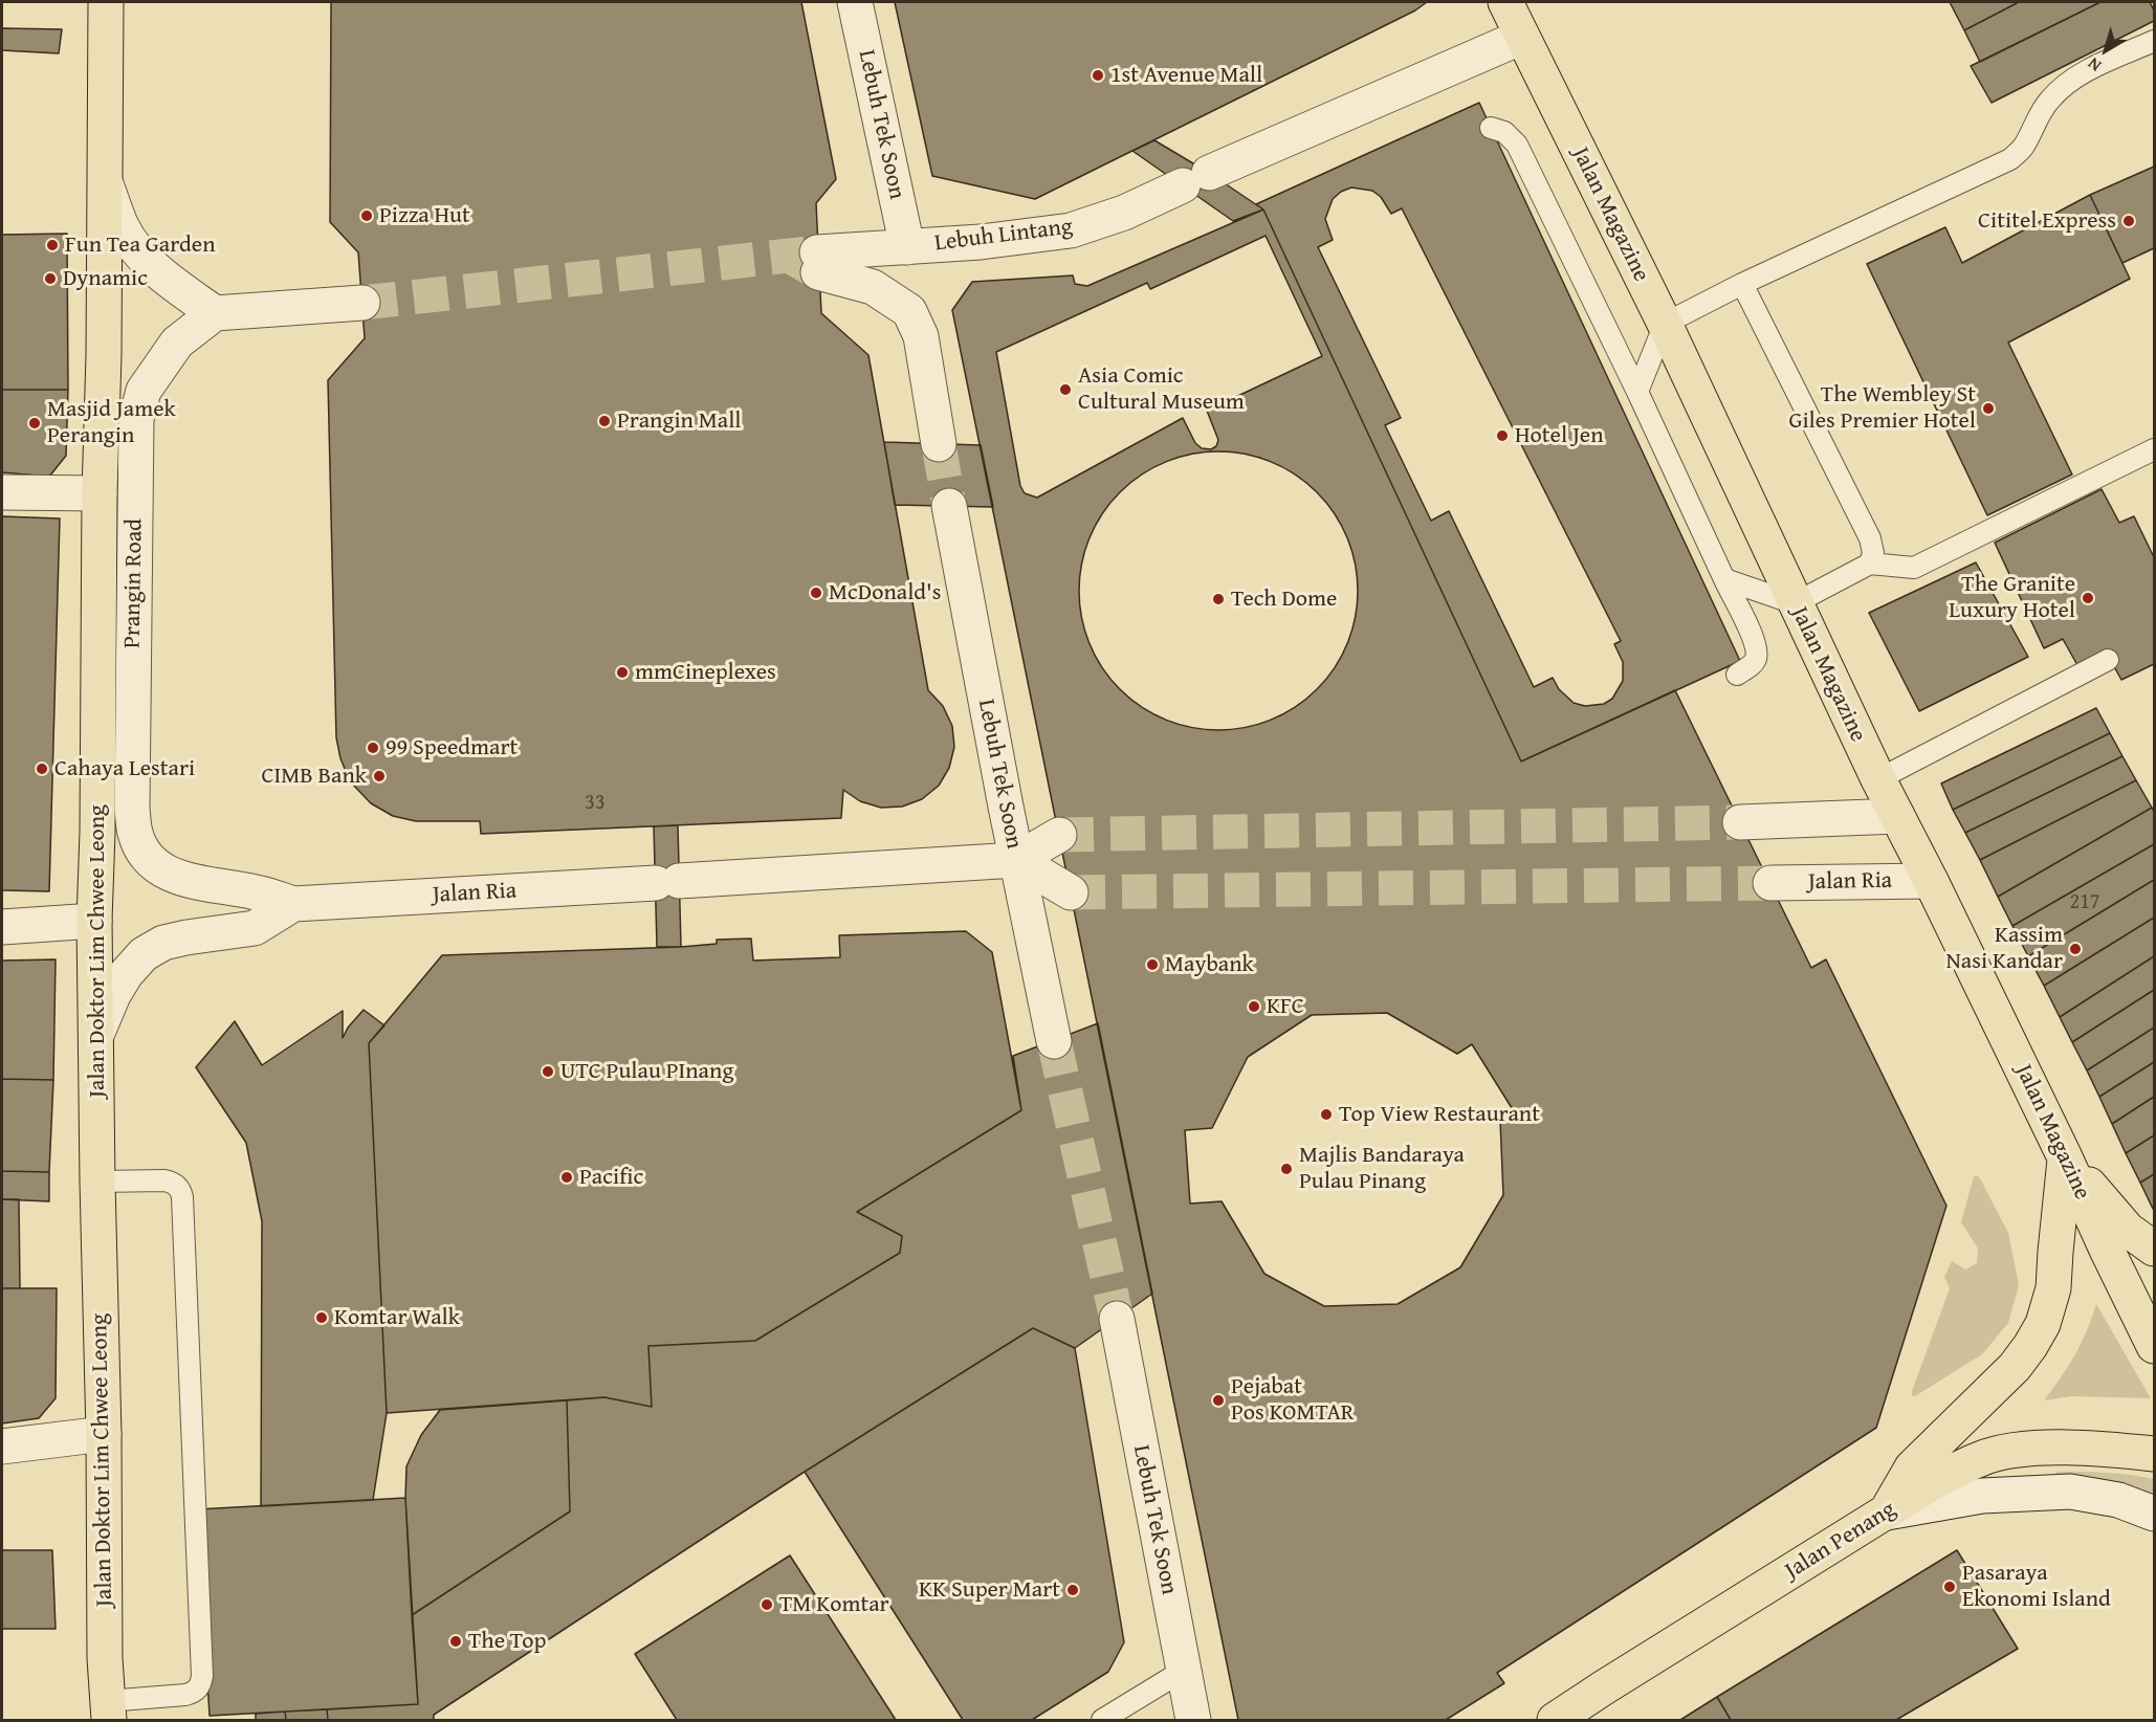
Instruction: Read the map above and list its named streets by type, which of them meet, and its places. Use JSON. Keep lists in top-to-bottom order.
{
  "streets": {
    "main road": ["Jalan Magazine", "Jalan Doktor Lim Chwee Leong", "Jalan Penang"],
    "street": [
      "Lebuh Tek Soon",
      "Lebuh Lintang",
      "Prangin Road",
      "Jalan Ria"
    ]
  },
  "crossings": [
    ["Lebuh Tek Soon", "Lebuh Lintang"],
    ["Lebuh Tek Soon", "Jalan Ria"],
    ["Jalan Magazine", "Lebuh Lintang"],
    ["Jalan Magazine", "Jalan Ria"],
    ["Prangin Road", "Jalan Ria"],
    ["Prangin Road", "Jalan Doktor Lim Chwee Leong"],
    ["Jalan Ria", "Jalan Doktor Lim Chwee Leong"]
  ],
  "places": [
    "1st Avenue Mall",
    "Pizza Hut",
    "Cititel Express",
    "Fun Tea Garden",
    "Dynamic",
    "Asia Comic Cultural Museum",
    "The Wembley St Giles Premier Hotel",
    "Prangin Mall",
    "Masjid Jamek Perangin",
    "Hotel Jen",
    "McDonald's",
    "The Granite Luxury Hotel",
    "Tech Dome",
    "mmCineplexes",
    "99 Speedmart",
    "Cahaya Lestari",
    "CIMB Bank",
    "Kassim Nasi Kandar",
    "Maybank",
    "KFC",
    "UTC Pulau PInang",
    "Top View Restaurant",
    "Majlis Bandaraya Pulau Pinang",
    "Pacific",
    "Komtar Walk",
    "Pejabat Pos KOMTAR",
    "Pasaraya Ekonomi Island",
    "KK Super Mart",
    "TM Komtar",
    "The Top"
  ],
  "house_numbers": ["33", "217"],
  "north": "bottom left"
}
